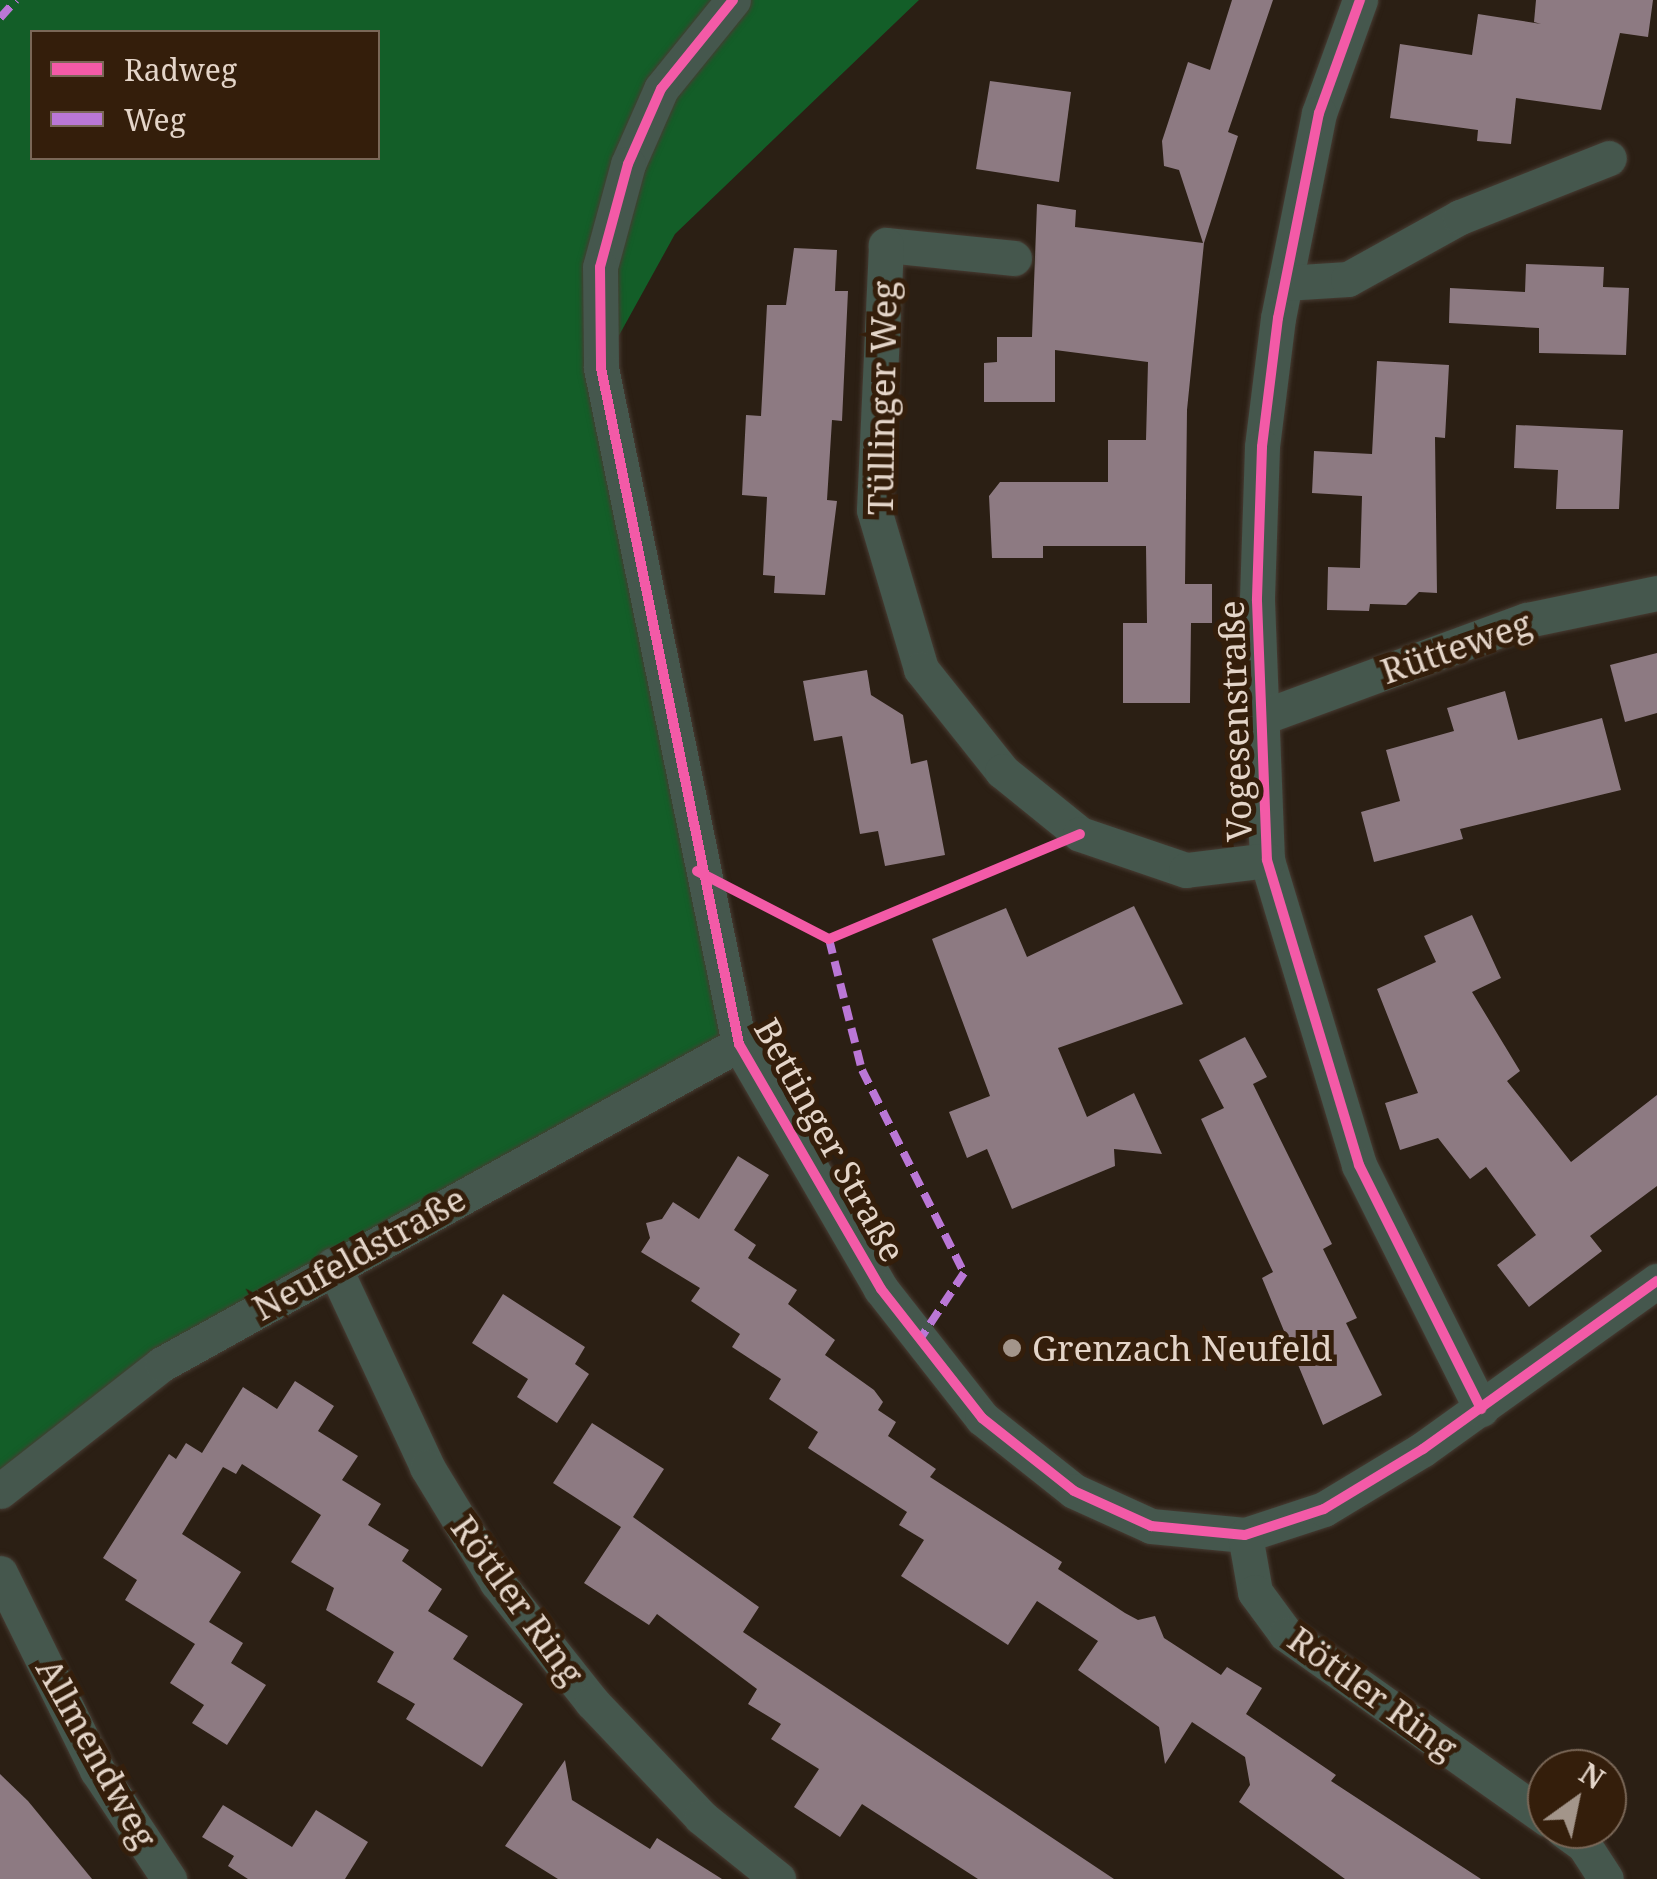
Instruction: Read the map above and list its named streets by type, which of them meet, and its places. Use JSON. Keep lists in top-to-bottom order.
{
  "streets": {
    "street": [
      "Tüllinger Weg",
      "Rütteweg",
      "Vogesenstraße",
      "Bettinger Straße",
      "Neufeldstraße",
      "Röttler Ring",
      "Allmendweg"
    ]
  },
  "crossings": [
    ["Tüllinger Weg", "Vogesenstraße"],
    ["Rütteweg", "Vogesenstraße"],
    ["Vogesenstraße", "Bettinger Straße"],
    ["Bettinger Straße", "Neufeldstraße"],
    ["Bettinger Straße", "Röttler Ring"],
    ["Neufeldstraße", "Röttler Ring"]
  ],
  "places": ["Grenzach Neufeld"],
  "legend": ["Radweg", "Weg"],
  "north": "top right"
}
